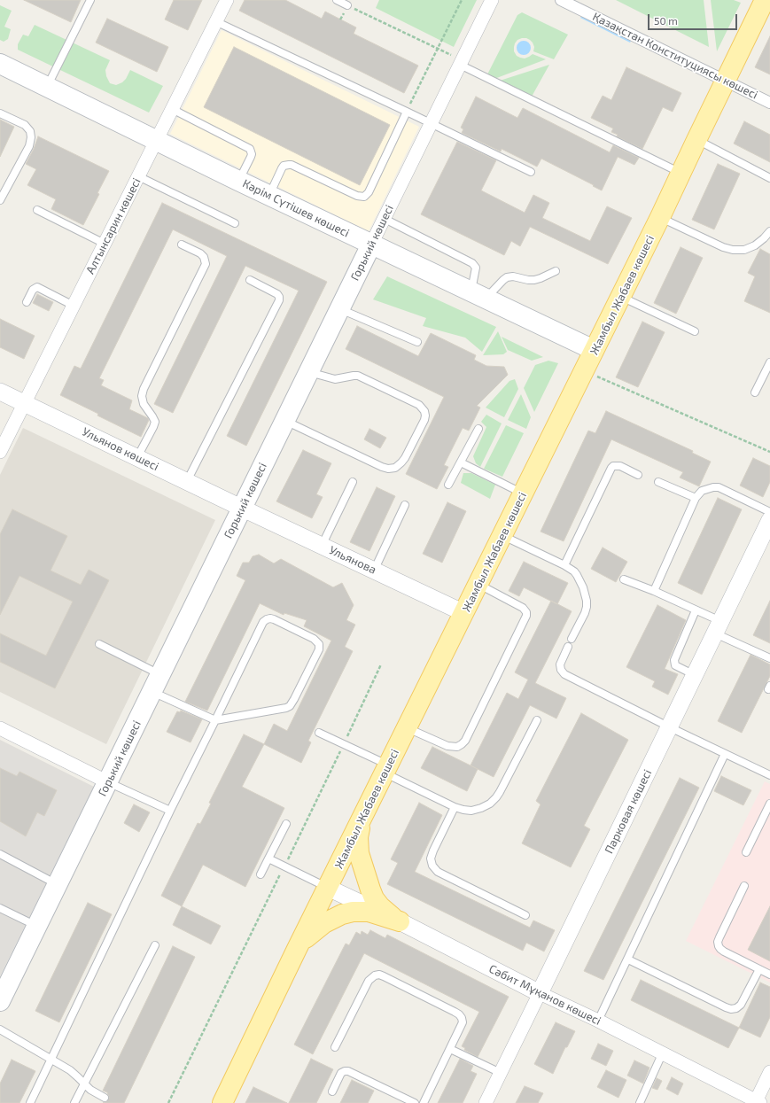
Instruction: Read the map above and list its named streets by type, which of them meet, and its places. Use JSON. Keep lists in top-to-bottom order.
{
  "streets": {
    "main road": ["Кәрім Сүтішев көшесі", "Горький көшесі", "Жамбыл Жабаев көшесі"],
    "street": [
      "Қазақстан Конституциясы көшесі",
      "Алтынсарин көшесі",
      "Ульянов көшесі",
      "Ульянова",
      "Парковая көшесі",
      "Сәбит Мұқанов көшесі"
    ]
  },
  "crossings": [
    ["Қазақстан Конституциясы көшесі", "Жамбыл Жабаев көшесі"],
    ["Кәрім Сүтішев көшесі", "Алтынсарин көшесі"],
    ["Кәрім Сүтішев көшесі", "Горький көшесі"],
    ["Кәрім Сүтішев көшесі", "Жамбыл Жабаев көшесі"],
    ["Алтынсарин көшесі", "Ульянов көшесі"],
    ["Горький көшесі", "Ульянов көшесі"],
    ["Горький көшесі", "Ульянова"],
    ["Жамбыл Жабаев көшесі", "Ульянова"],
    ["Жамбыл Жабаев көшесі", "Сәбит Мұқанов көшесі"],
    ["Ульянов көшесі", "Ульянова"],
    ["Парковая көшесі", "Сәбит Мұқанов көшесі"]
  ],
  "scale_bar": "50 m"
}
